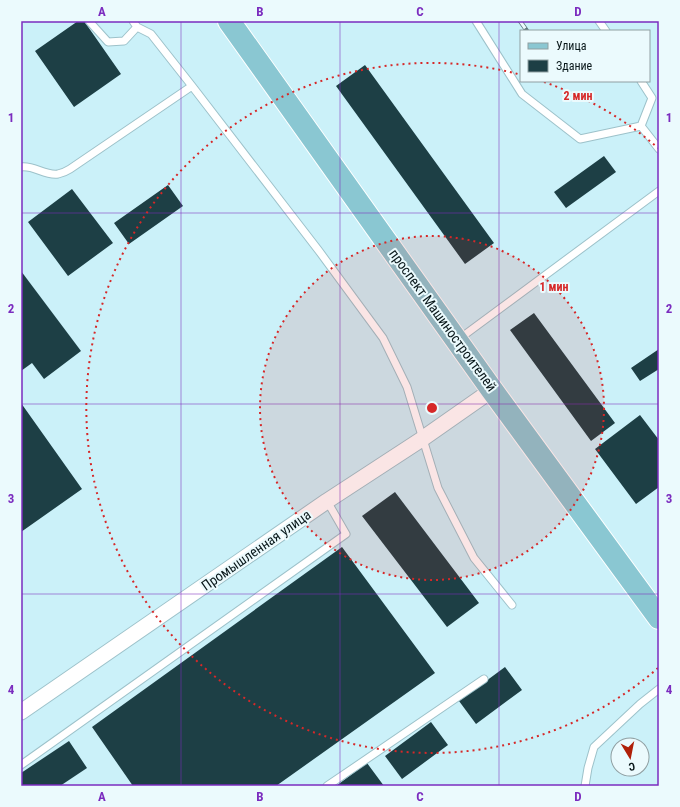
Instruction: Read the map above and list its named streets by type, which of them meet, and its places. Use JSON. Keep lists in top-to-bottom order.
{
  "streets": {
    "main road": ["проспект Машиностроителей"],
    "street": ["Промышленная улица"]
  },
  "crossings": [
    ["проспект Машиностроителей", "Промышленная улица"]
  ],
  "legend": ["Улица", "Здание"],
  "north": "bottom",
  "grid": {
    "columns": [
      "A",
      "B",
      "C",
      "D"
    ],
    "rows": [
      "1",
      "2",
      "3",
      "4"
    ]
  },
  "rings": ["2 мин", "1 мин"]
}
